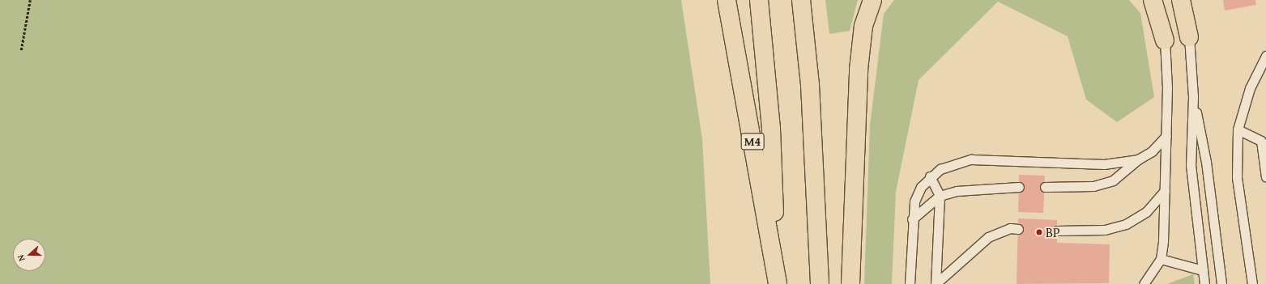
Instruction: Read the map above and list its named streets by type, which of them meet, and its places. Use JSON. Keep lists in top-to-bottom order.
{
  "streets": {
    "highway": ["M4"]
  },
  "places": ["BP"],
  "north": "left"
}
